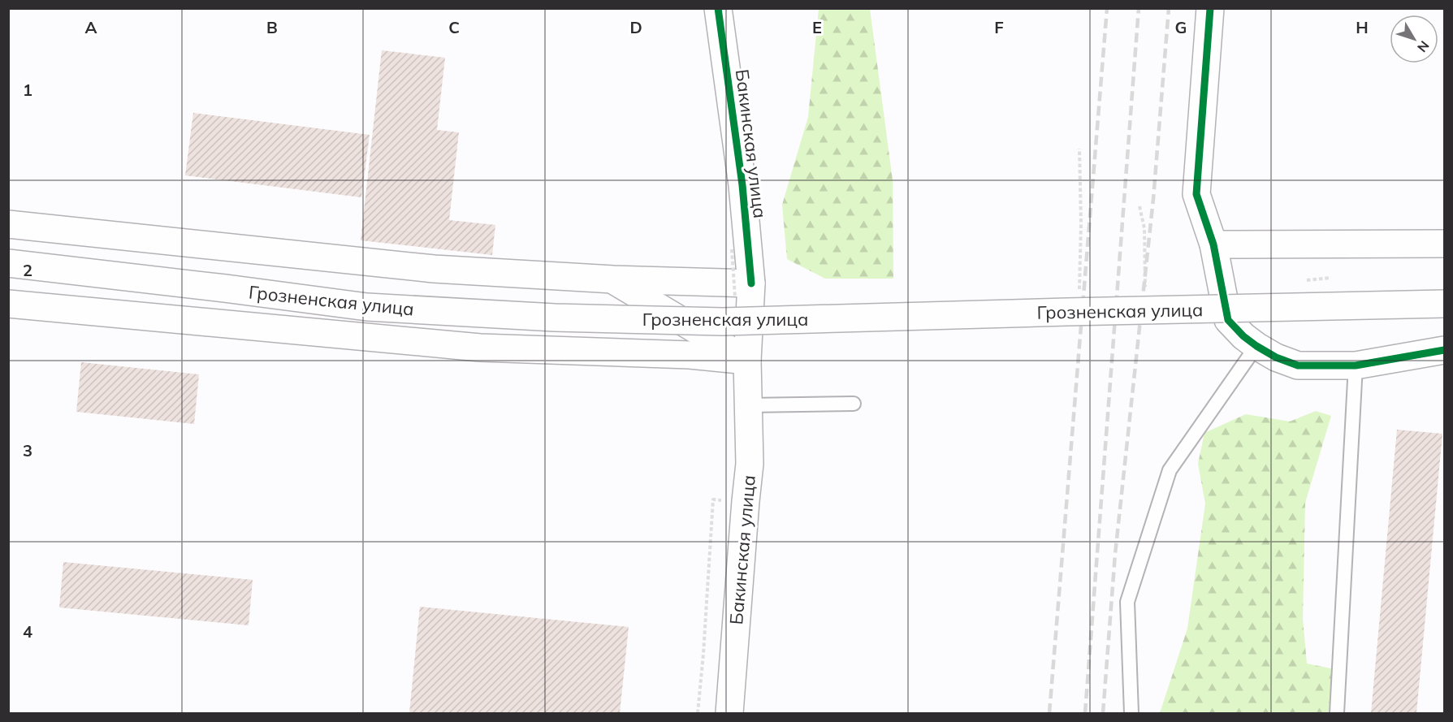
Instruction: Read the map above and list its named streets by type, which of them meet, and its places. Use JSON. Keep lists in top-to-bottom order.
{
  "streets": {
    "main road": ["Бакинская улица", "Грозненская улица"]
  },
  "north": "bottom right",
  "grid": {
    "columns": [
      "A",
      "B",
      "C",
      "D",
      "E",
      "F",
      "G",
      "H"
    ],
    "rows": [
      "1",
      "2",
      "3",
      "4"
    ]
  }
}
